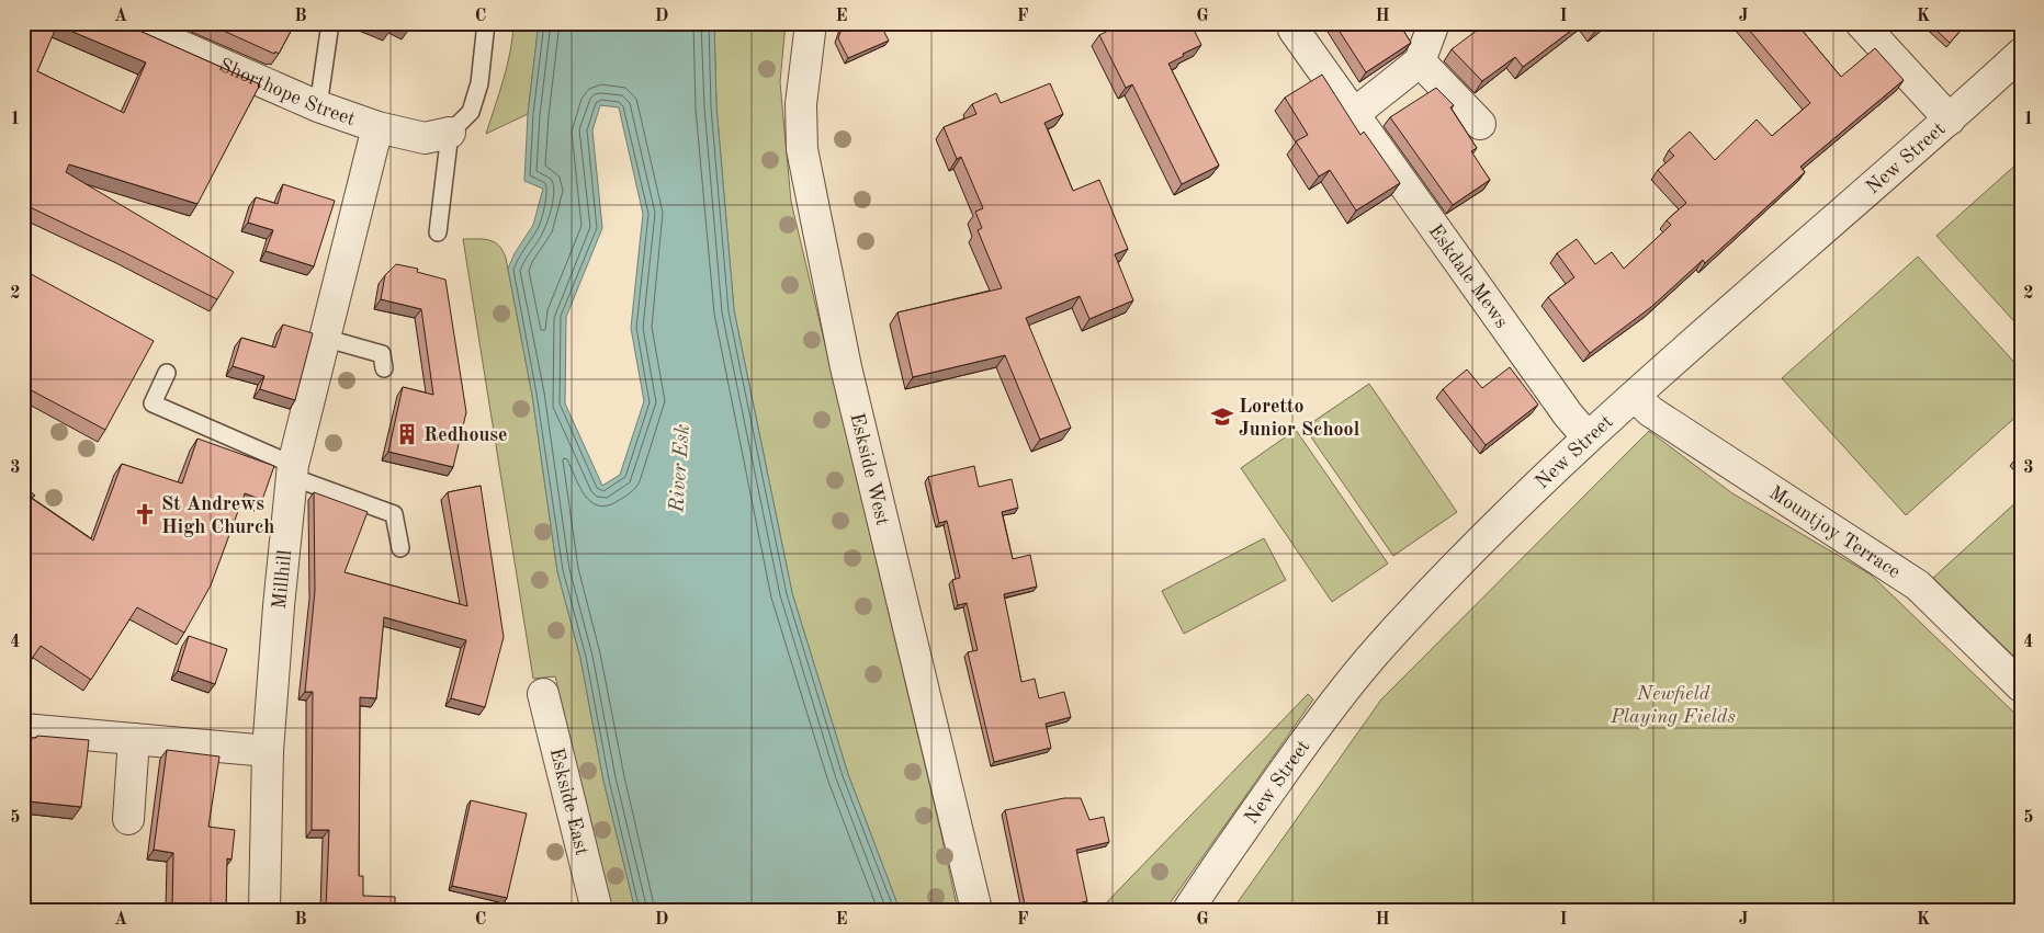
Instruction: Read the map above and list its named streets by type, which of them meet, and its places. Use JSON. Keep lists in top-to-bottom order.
{
  "streets": {
    "street": [
      "Shorthope Street",
      "New Street",
      "Eskdale Mews",
      "Eskside West",
      "Mountjoy Terrace",
      "Millhill",
      "Eskside East"
    ]
  },
  "crossings": [
    ["Shorthope Street", "Millhill"],
    ["New Street", "Eskdale Mews"],
    ["New Street", "Mountjoy Terrace"]
  ],
  "water": ["River Esk"],
  "parks": ["Newfield Playing Fields"],
  "places": {
    "school or university": ["Loretto Junior School"],
    "building": ["Redhouse"],
    "church": ["St Andrews High Church"]
  },
  "grid": {
    "columns": [
      "A",
      "B",
      "C",
      "D",
      "E",
      "F",
      "G",
      "H",
      "I",
      "J",
      "K"
    ],
    "rows": [
      "1",
      "2",
      "3",
      "4",
      "5"
    ]
  }
}
